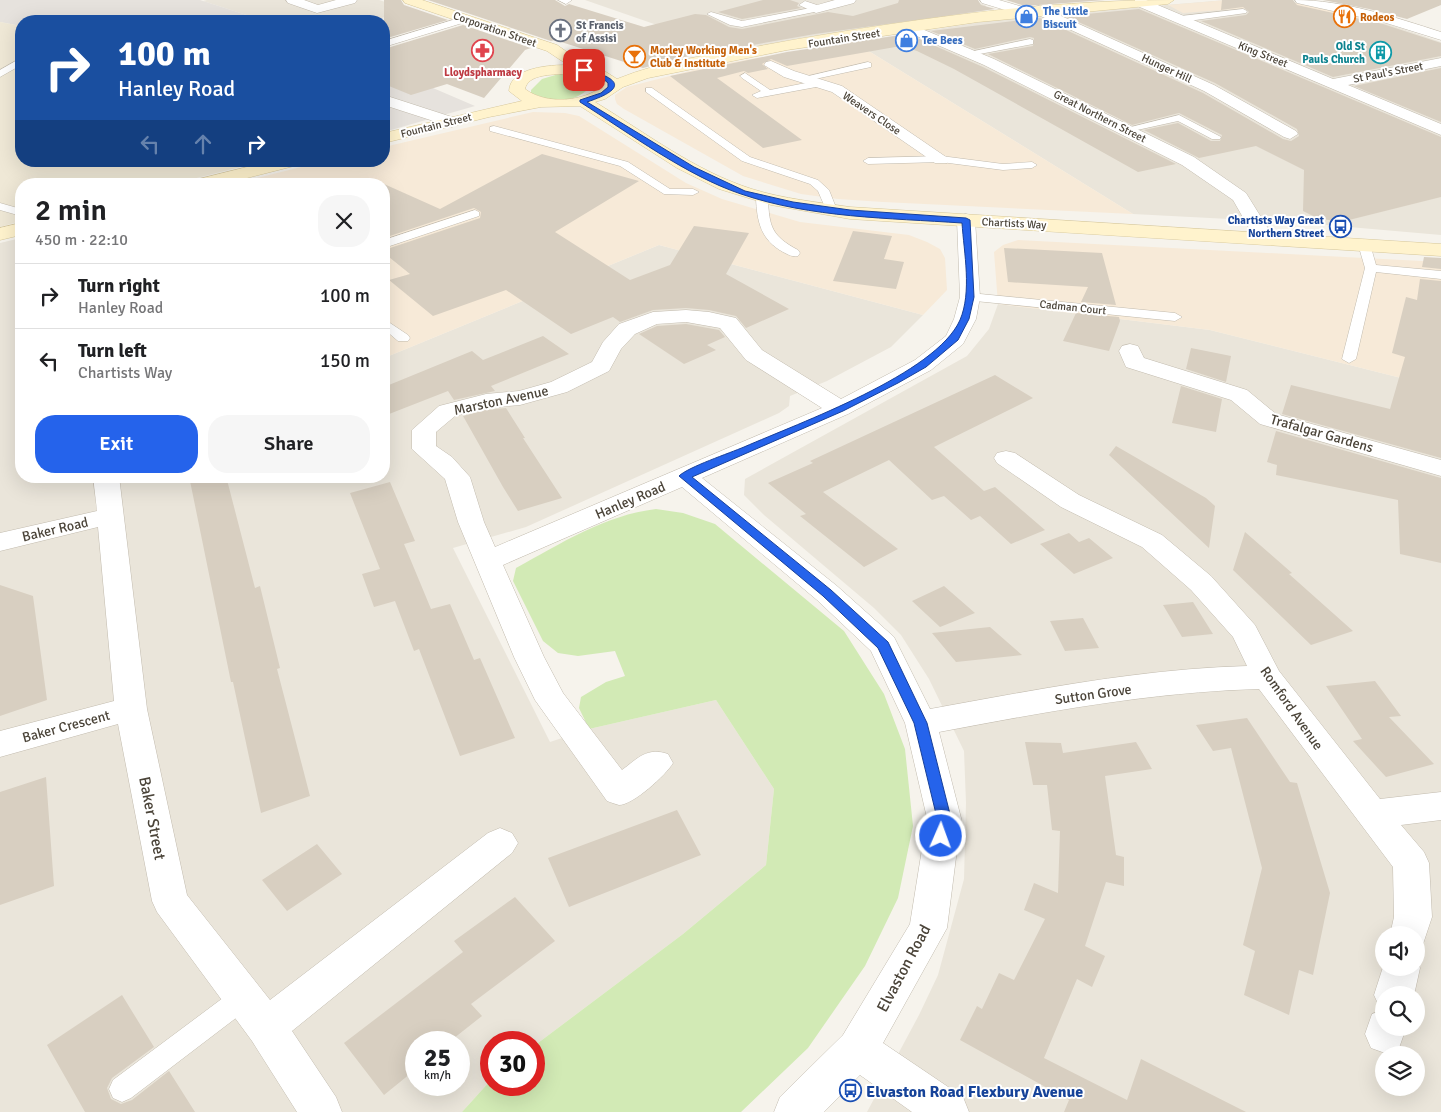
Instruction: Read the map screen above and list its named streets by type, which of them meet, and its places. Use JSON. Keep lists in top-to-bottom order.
{
  "streets": {
    "main road": ["Corporation Street", "Fountain Street", "Chartists Way"],
    "street": [
      "King Street",
      "Hunger Hill",
      "St Paul's Street",
      "Weavers Close",
      "Great Northern Street",
      "Marston Avenue",
      "Trafalgar Gardens",
      "Hanley Road",
      "Baker Road",
      "Sutton Grove",
      "Romford Avenue",
      "Baker Crescent",
      "Baker Street",
      "Elvaston Road"
    ],
    "lane": ["Cadman Court"]
  },
  "crossings": [
    ["Corporation Street", "Fountain Street"],
    ["Fountain Street", "King Street"],
    ["Fountain Street", "Hunger Hill"],
    ["Fountain Street", "Weavers Close"],
    ["Fountain Street", "Great Northern Street"],
    ["King Street", "St Paul's Street"],
    ["Great Northern Street", "Chartists Way"],
    ["Chartists Way", "Hanley Road"],
    ["Cadman Court", "Hanley Road"],
    ["Marston Avenue", "Hanley Road"],
    ["Hanley Road", "Elvaston Road"],
    ["Baker Road", "Baker Street"],
    ["Sutton Grove", "Romford Avenue"],
    ["Sutton Grove", "Elvaston Road"],
    ["Baker Crescent", "Baker Street"]
  ],
  "places": {
    "shop": ["The Little Biscuit", "Tee Bees"],
    "restaurant": ["Rodeos"],
    "church": ["St Francis of Assisi"],
    "pharmacy": ["Lloydspharmacy"],
    "building": ["Old St Pauls Church"],
    "bar": ["Morley Working Men's Club & Institute"],
    "bus stop": ["Chartists Way Great Northern Street", "Elvaston Road Flexbury Avenue"]
  },
  "page": {
    "turn": ["100 m", "Hanley Road"],
    "heading": ["2 min", "450 m · 22:10"],
    "list": [
      {
        "name": "Turn right",
        "note": "Hanley Road",
        "value": "100 m"
      },
      {
        "name": "Turn left",
        "note": "Chartists Way",
        "value": "150 m"
      }
    ],
    "buttons": ["Exit", "Share"],
    "speed": "25 km/h",
    "limit": "30"
  }
}
